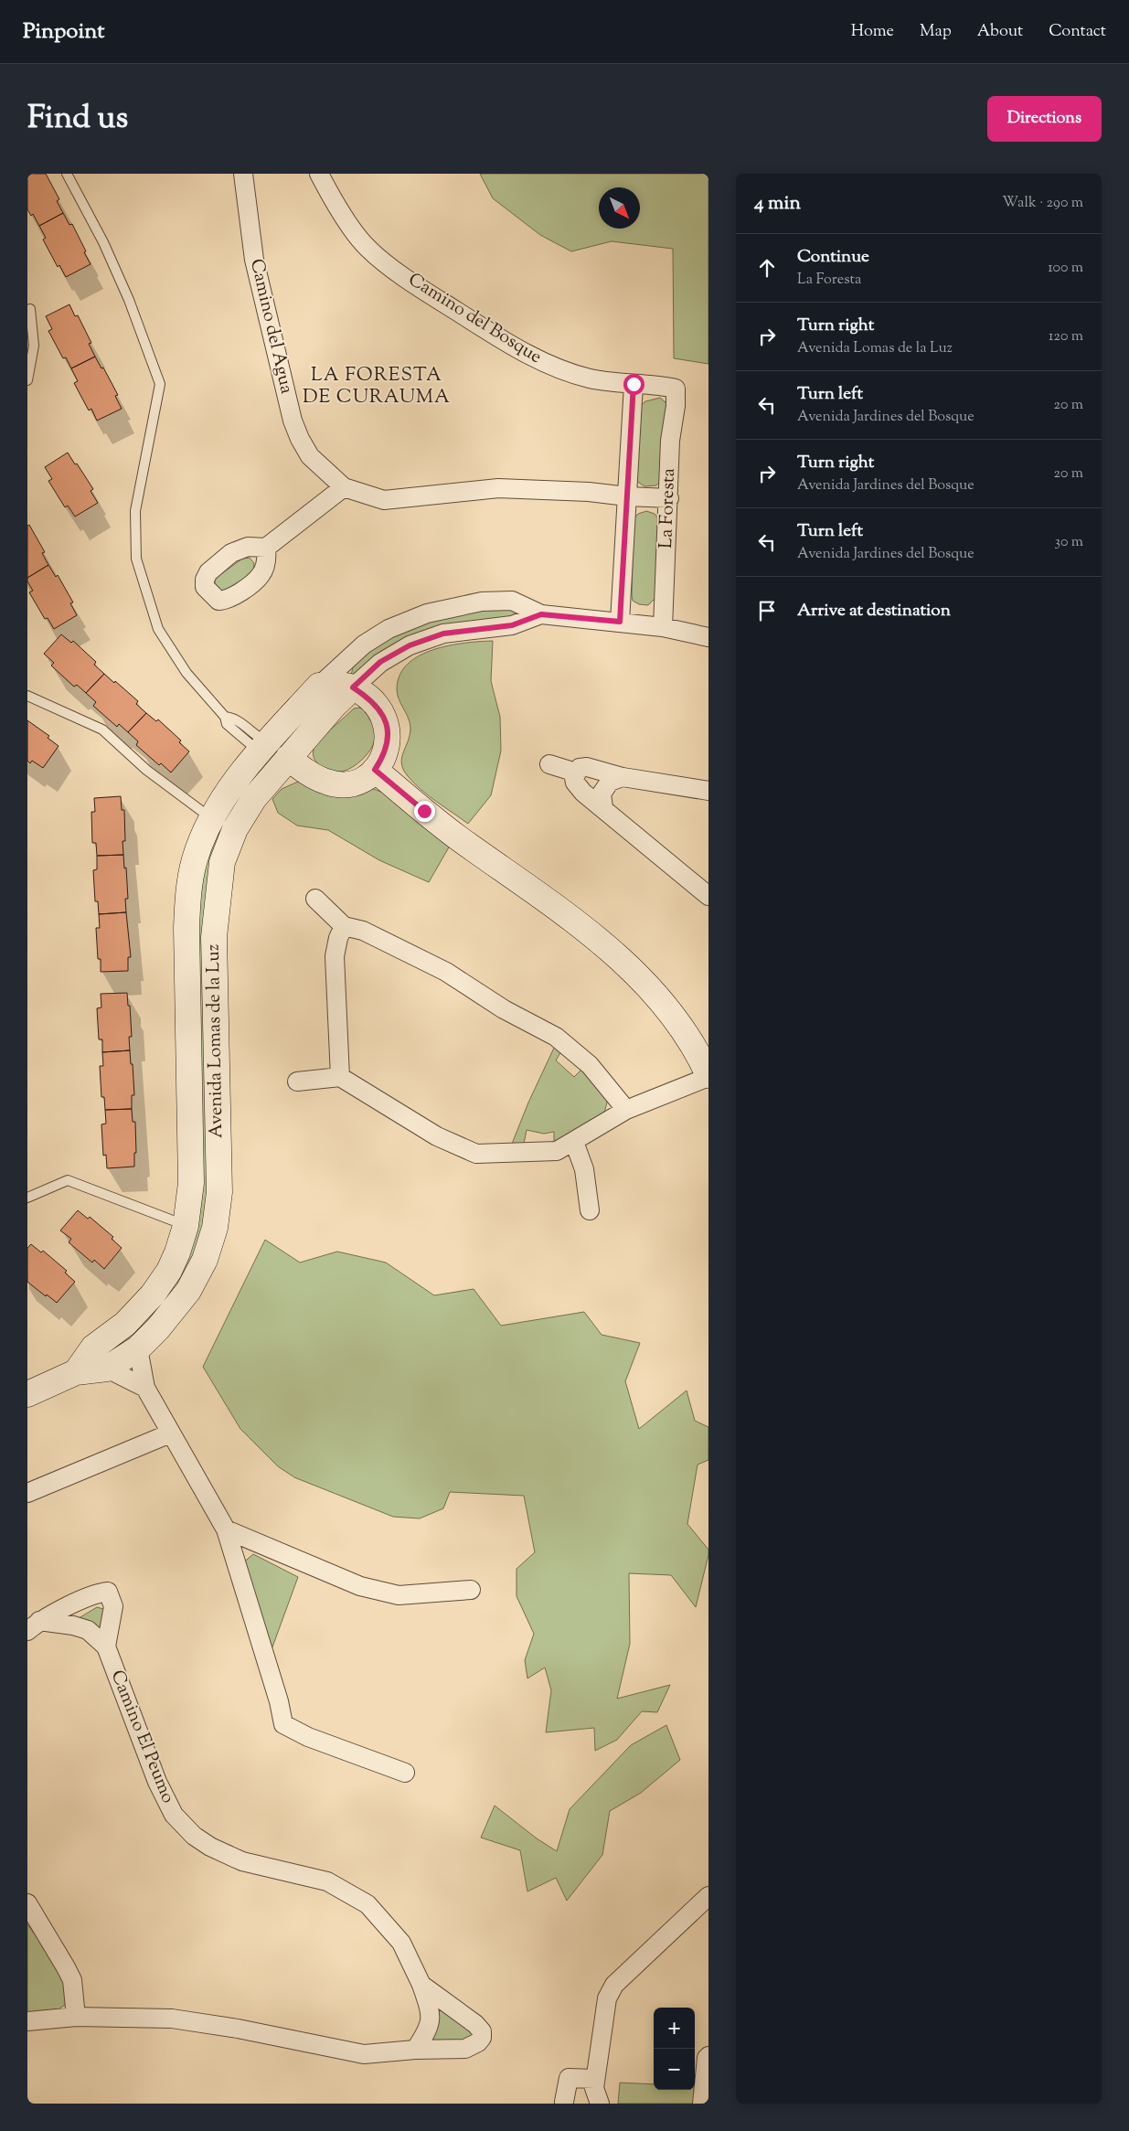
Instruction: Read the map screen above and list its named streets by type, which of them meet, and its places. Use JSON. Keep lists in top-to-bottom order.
{
  "streets": {
    "street": [
      "Camino del Bosque",
      "Camino del Agua",
      "La Foresta",
      "Avenida Lomas de la Luz",
      "Camino El Peumo"
    ]
  },
  "crossings": [
    ["Camino del Bosque", "La Foresta"],
    ["Camino del Agua", "La Foresta"],
    ["La Foresta", "Avenida Lomas de la Luz"]
  ],
  "districts": ["LA FORESTA DE CURAUMA"],
  "north": "bottom right",
  "page": {
    "header": "Pinpoint",
    "nav": [
      "Home",
      "Map",
      "About",
      "Contact"
    ],
    "title": "Find us",
    "buttons": "Directions",
    "heading": ["4 min", "Walk · 290 m"],
    "list": [
      ["Continue", "La Foresta", "100 m"],
      ["Turn right", "Avenida Lomas de la Luz", "120 m"],
      ["Turn left", "Avenida Jardines del Bosque", "20 m"],
      ["Turn right", "Avenida Jardines del Bosque", "20 m"],
      ["Turn left", "Avenida Jardines del Bosque", "30 m"],
      "Arrive at destination"
    ],
    "map_buttons": ["+", "−"]
  }
}
